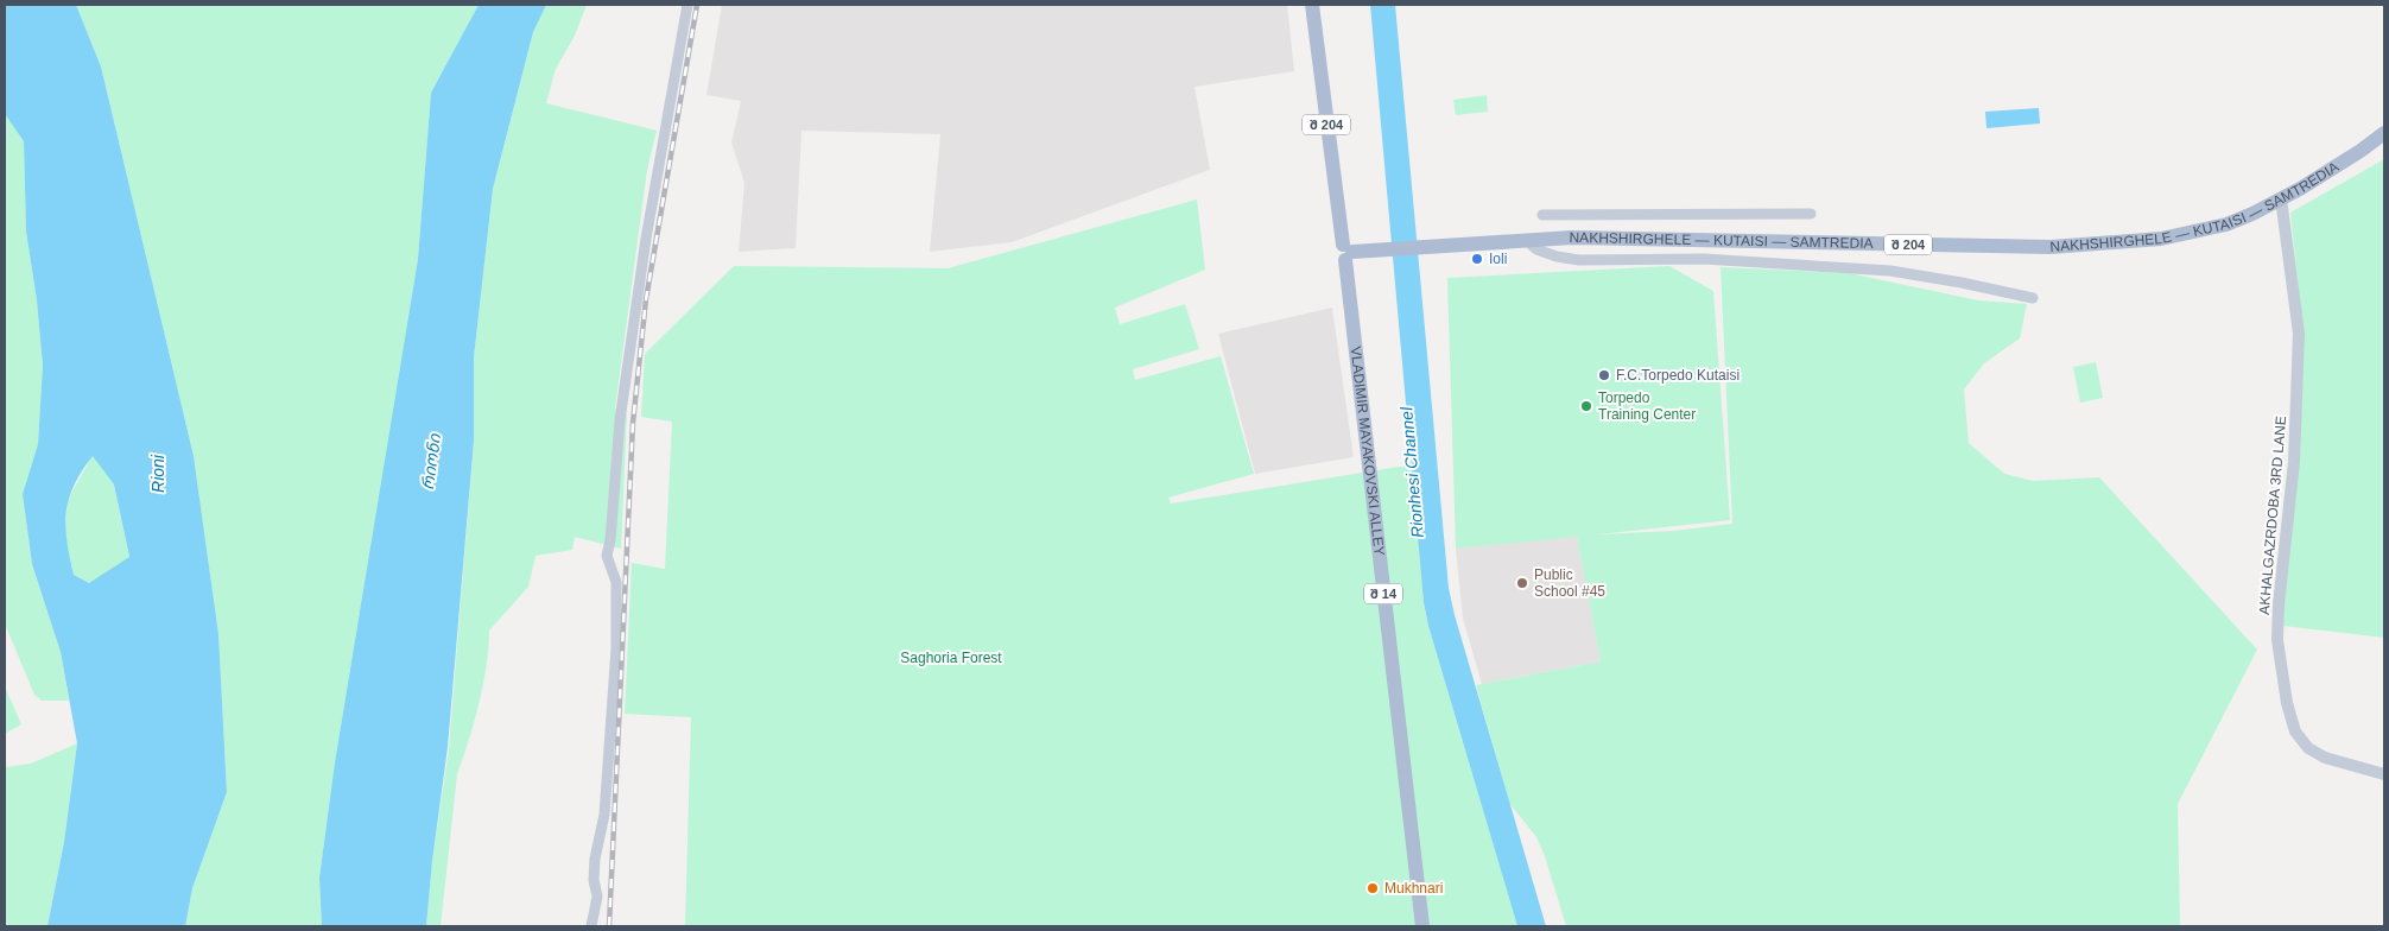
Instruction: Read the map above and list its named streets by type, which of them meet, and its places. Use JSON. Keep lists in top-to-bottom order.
{
  "streets": {
    "main road": [
      "შ 204",
      "NAKHSHIRGHELE — KUTAISI — SAMTREDIA",
      "VLADIMIR MAYAKOVSKI ALLEY",
      "შ 14"
    ],
    "street": ["AKHALGAZRDOBA 3RD LANE"]
  },
  "crossings": [
    ["შ 204", "NAKHSHIRGHELE — KUTAISI — SAMTREDIA"],
    ["შ 204", "VLADIMIR MAYAKOVSKI ALLEY"],
    ["NAKHSHIRGHELE — KUTAISI — SAMTREDIA", "VLADIMIR MAYAKOVSKI ALLEY"],
    ["NAKHSHIRGHELE — KUTAISI — SAMTREDIA", "AKHALGAZRDOBA 3RD LANE"]
  ],
  "water": ["რიონი", "Rionhesi Channel", "Rioni"],
  "parks": ["Saghoria Forest"],
  "places": [
    "Ioli",
    "F.C.Torpedo Kutaisi",
    "Torpedo Training Center",
    "Public School #45",
    "Mukhnari"
  ]
}
